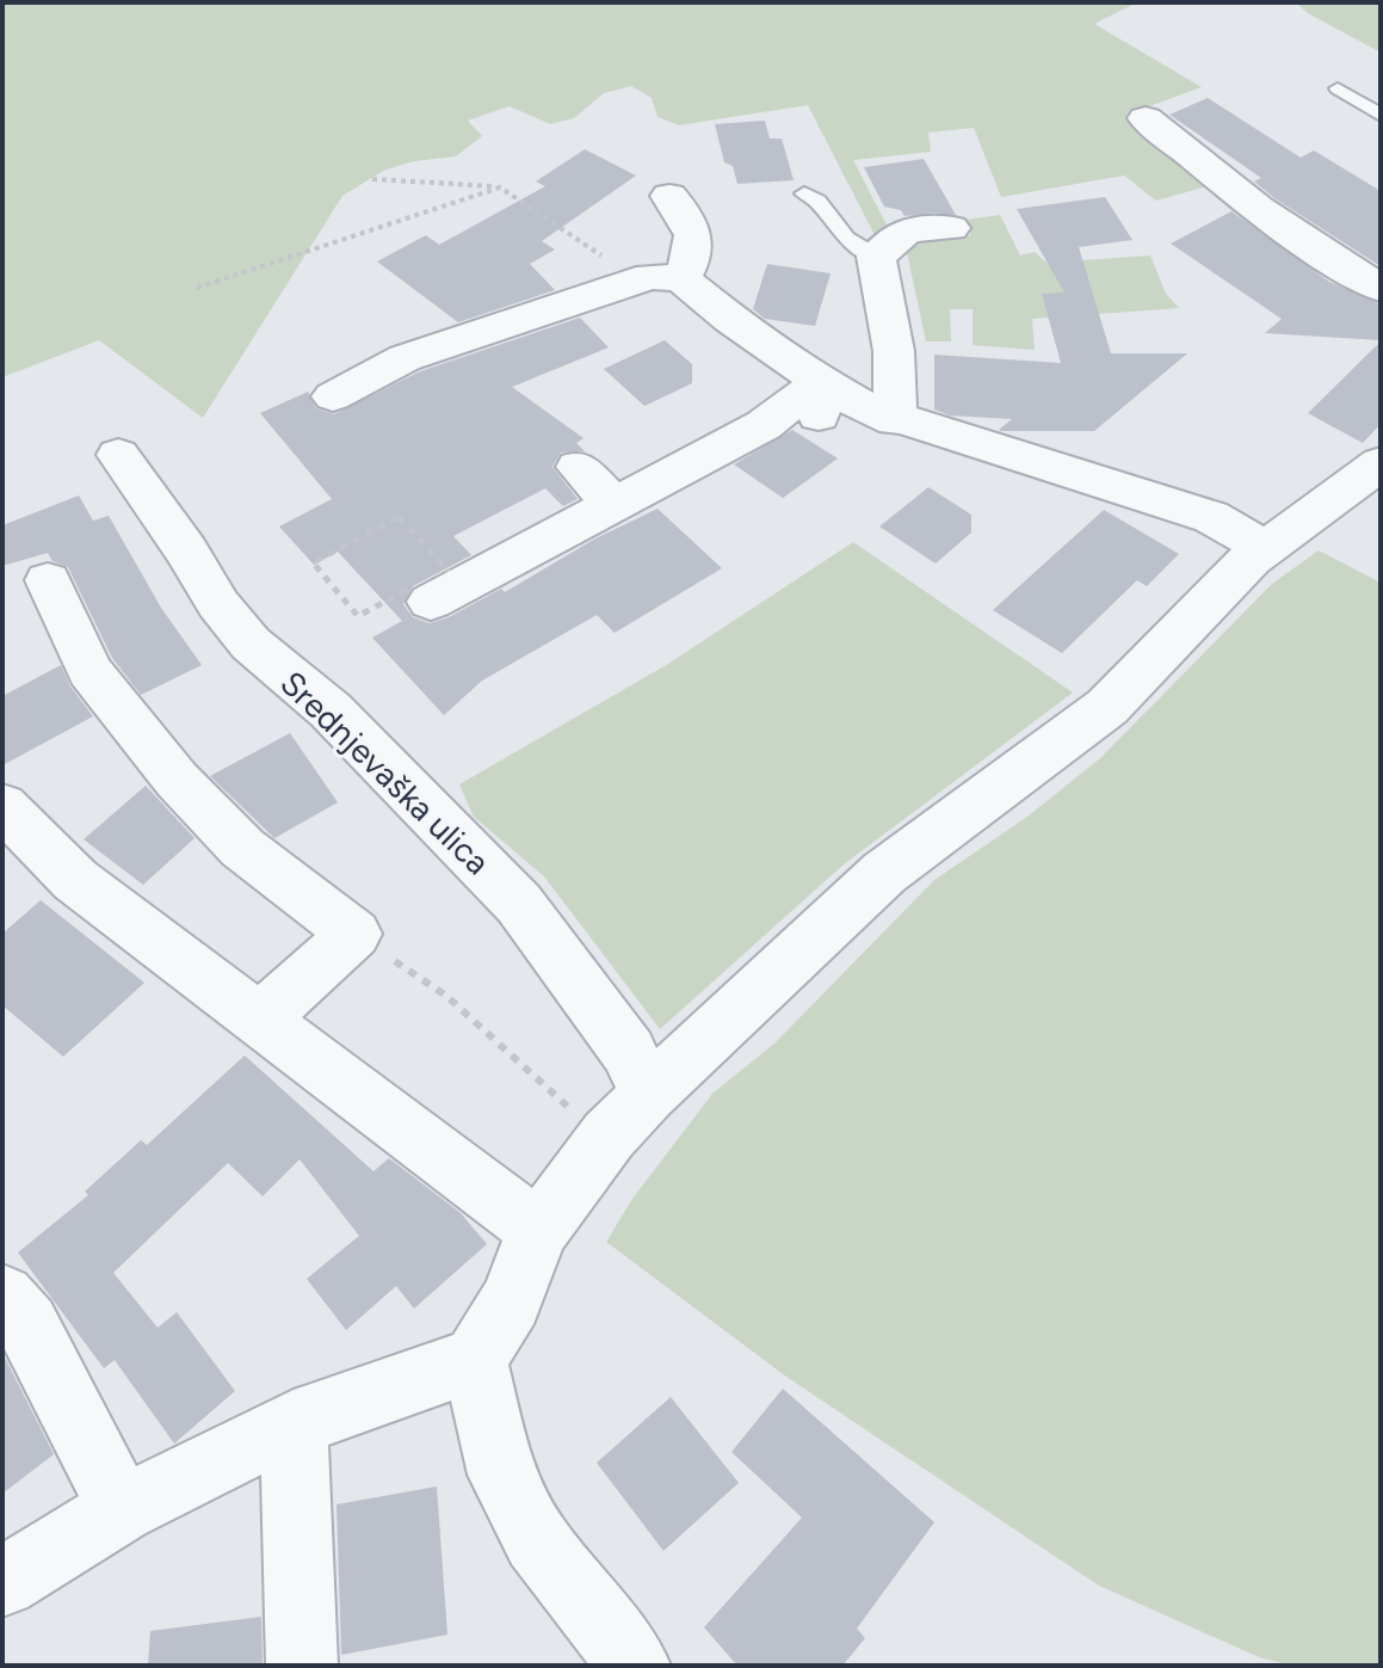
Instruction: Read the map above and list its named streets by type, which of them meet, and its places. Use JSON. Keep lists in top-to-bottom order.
{
  "streets": {
    "street": ["Srednjevaška ulica"]
  }
}
